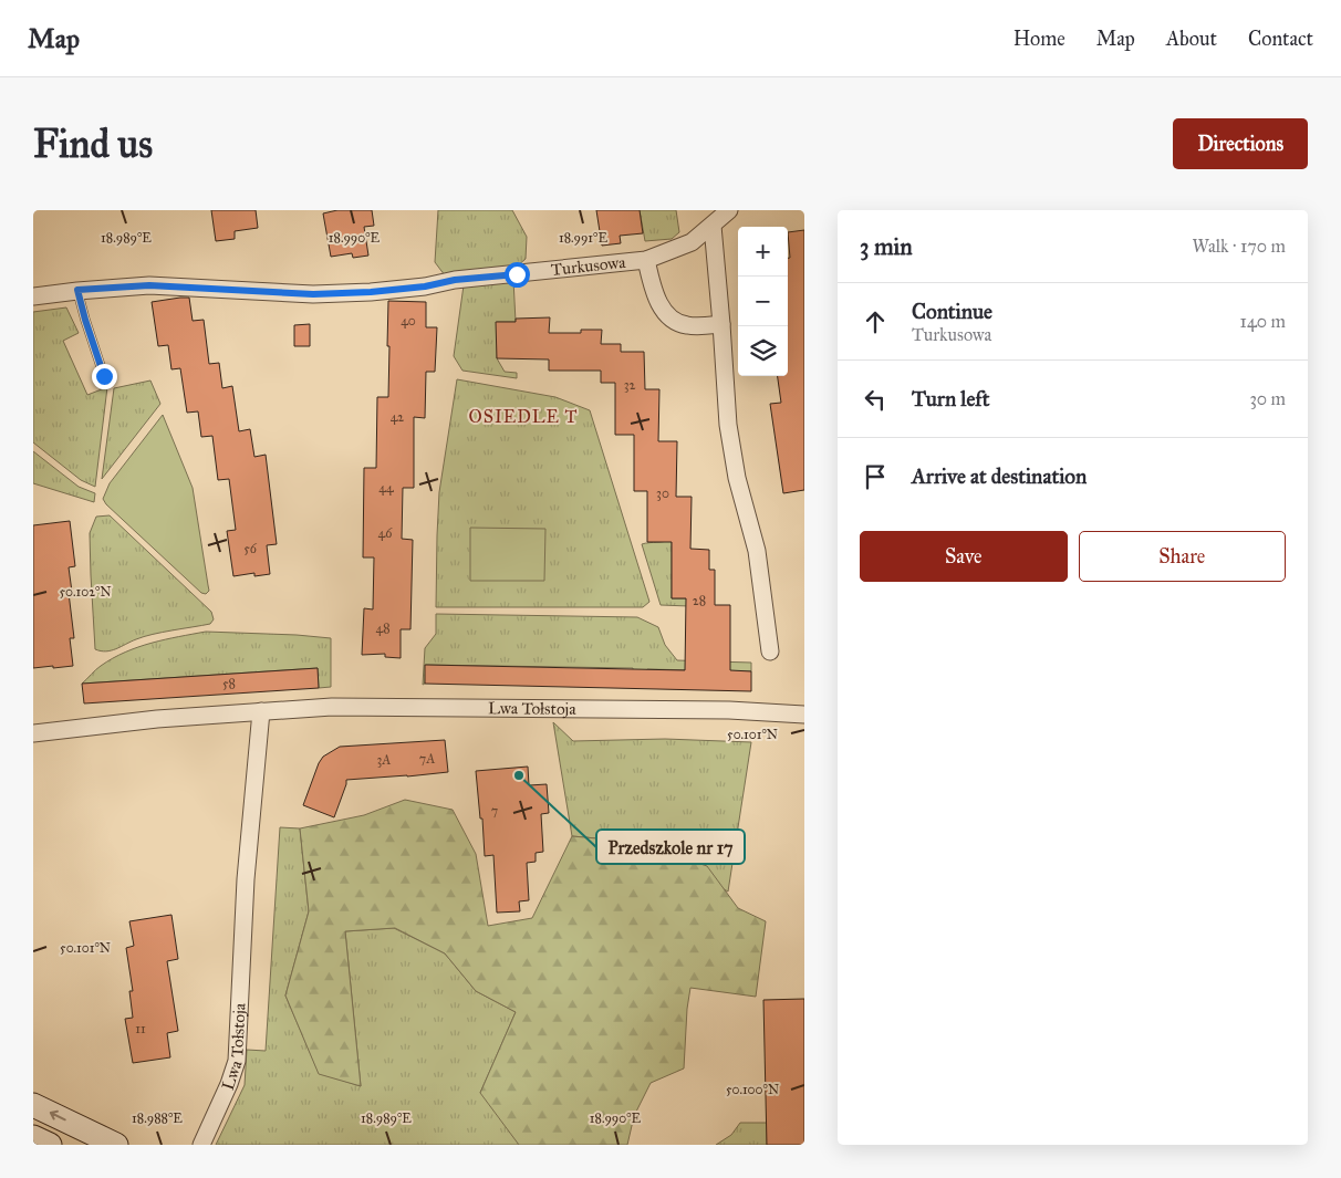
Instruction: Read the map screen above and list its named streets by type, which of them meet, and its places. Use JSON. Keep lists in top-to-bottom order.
{
  "streets": {
    "street": ["Turkusowa", "Lwa Tołstoja"]
  },
  "districts": ["OSIEDLE T"],
  "places": ["Przedszkole nr 17"],
  "house_numbers": [
    "40",
    "32",
    "42",
    "44",
    "30",
    "46",
    "56",
    "28",
    "48",
    "58",
    "7A",
    "3A",
    "7",
    "11"
  ],
  "page": {
    "header": "Map",
    "nav": [
      "Home",
      "Map",
      "About",
      "Contact"
    ],
    "buttons": [
      "Directions",
      ["Save", "Share"]
    ],
    "title": "Find us",
    "heading": ["3 min", "Walk · 170 m"],
    "map_buttons": ["+", "−"],
    "list": [
      ["Continue", "Turkusowa", "140 m"],
      ["Turn left", "30 m"],
      "Arrive at destination"
    ]
  },
  "coordinates": [
    "18.989°E",
    "18.990°E",
    "18.991°E",
    "50.102°N",
    "50.101°N",
    "50.100°N",
    "18.988°E"
  ]
}
